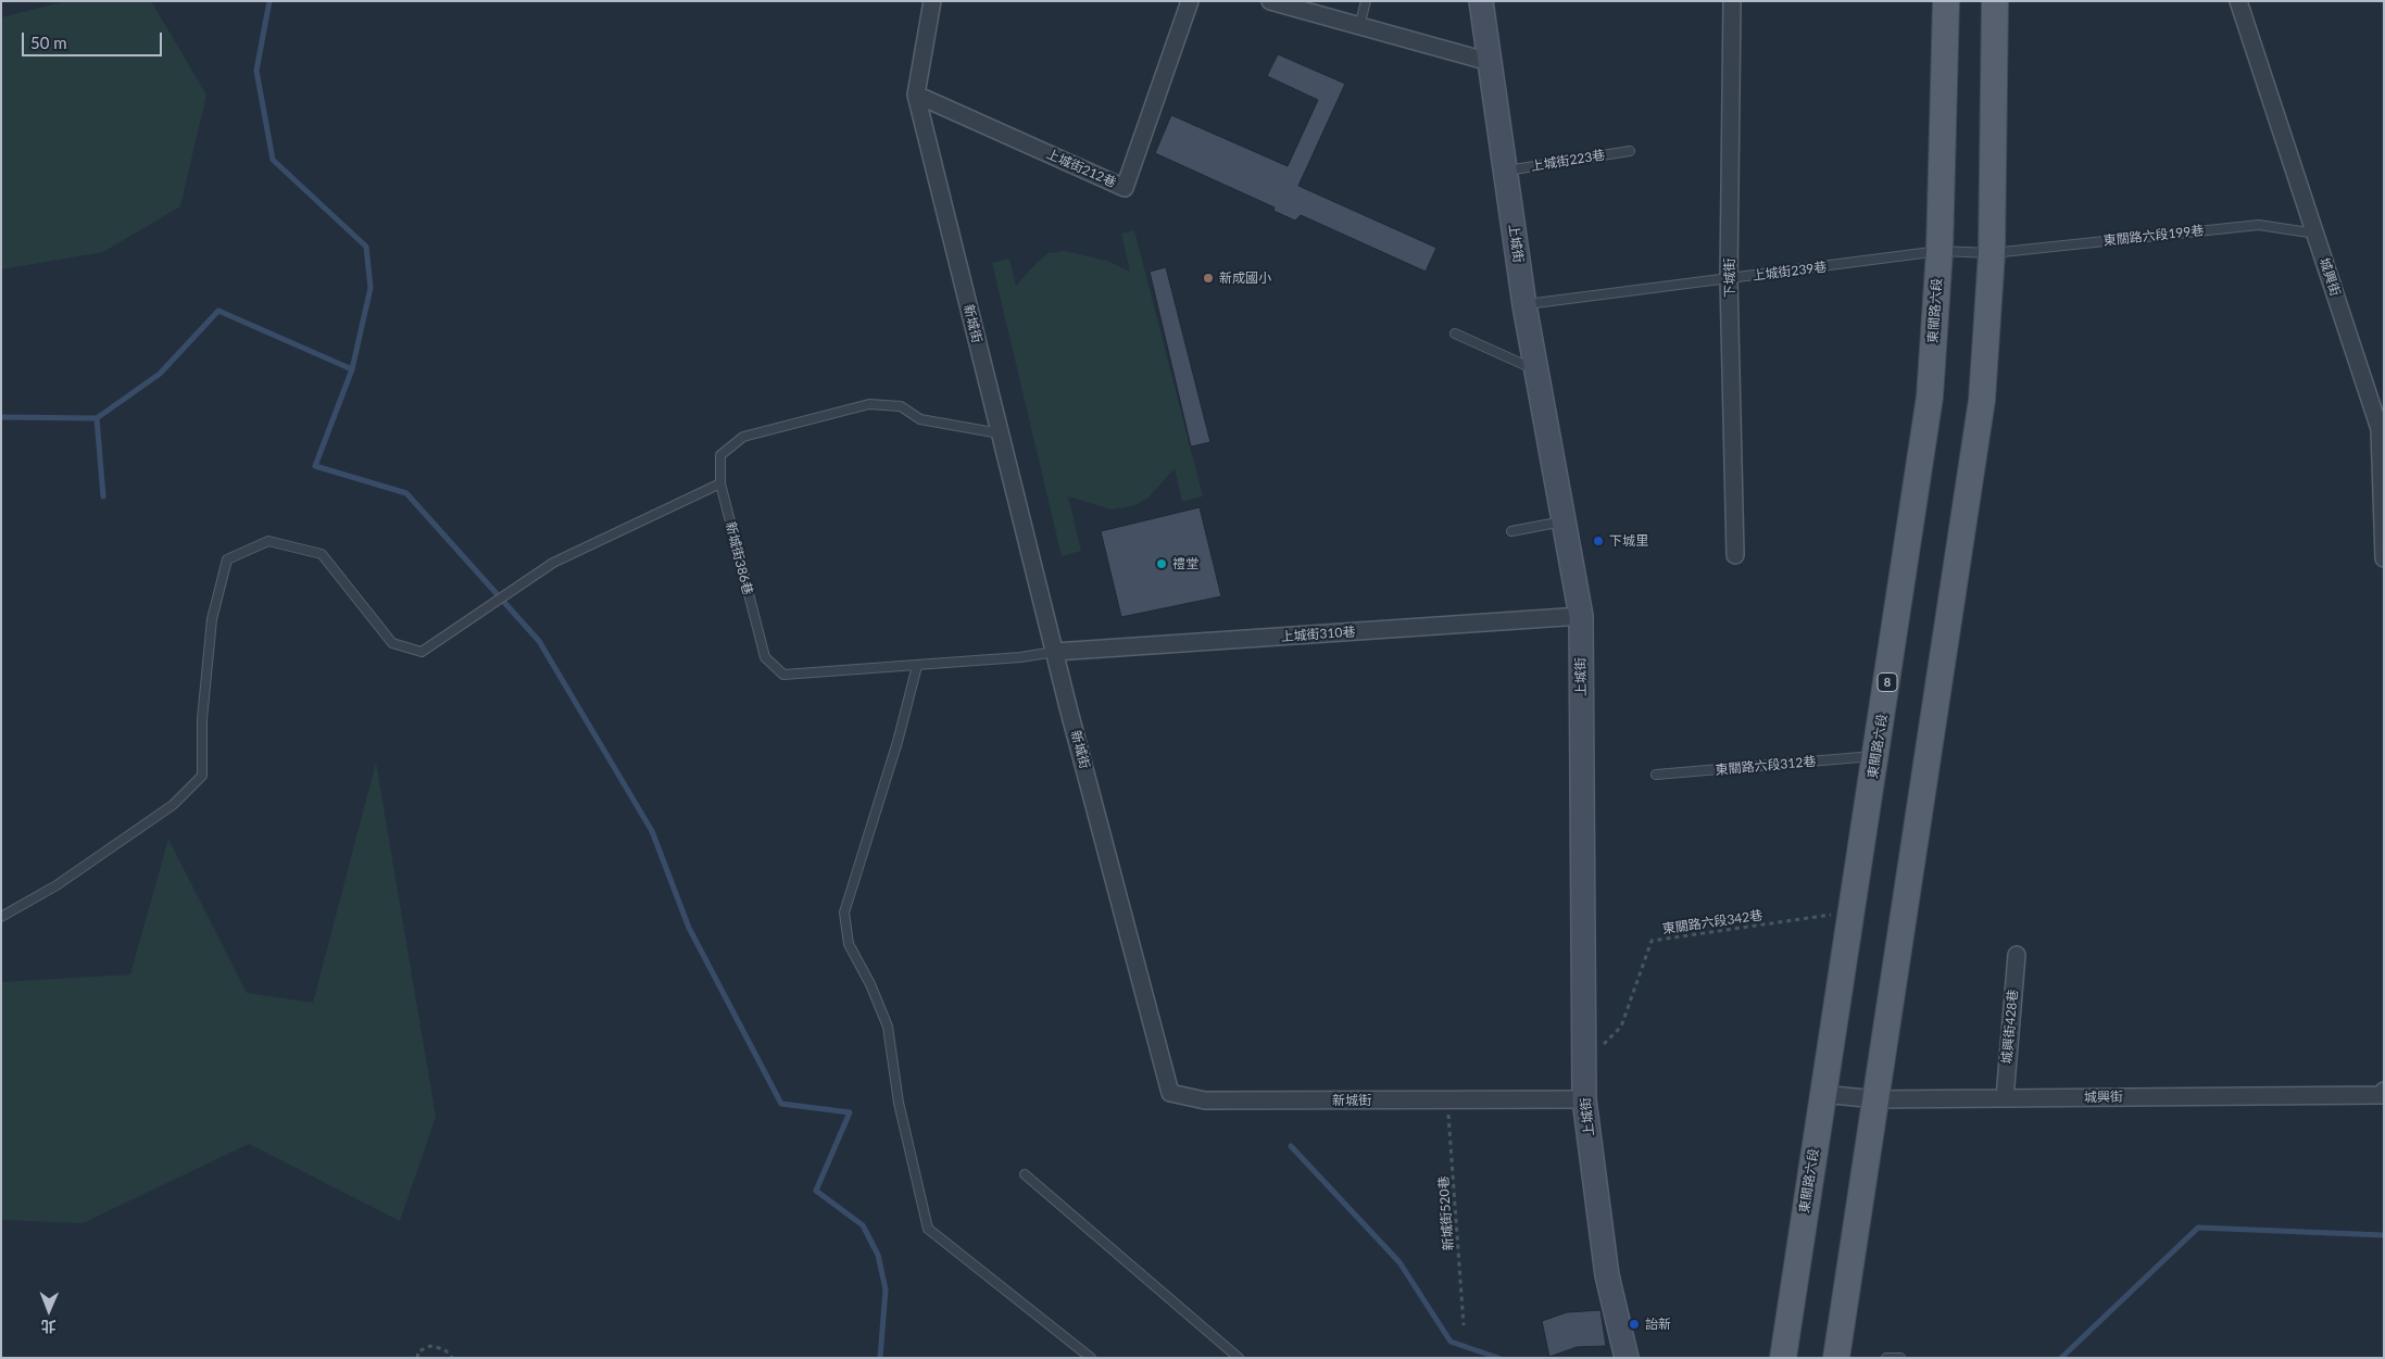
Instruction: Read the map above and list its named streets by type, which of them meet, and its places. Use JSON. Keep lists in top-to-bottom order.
{
  "streets": {
    "main road": ["東關路六段", "8"],
    "street": [
      "上城街212巷",
      "上城街",
      "城興街",
      "下城街",
      "新城街",
      "上城街310巷",
      "城興街428巷"
    ],
    "lane": [
      "上城街223巷",
      "東關路六段199巷",
      "上城街239巷",
      "新城街386巷",
      "東關路六段312巷"
    ],
    "path": ["東關路六段342巷", "新城街520巷"]
  },
  "crossings": [
    ["上城街223巷", "上城街"],
    ["上城街212巷", "新城街"],
    ["東關路六段199巷", "上城街239巷"],
    ["東關路六段199巷", "城興街"],
    ["上城街", "上城街239巷"],
    ["上城街", "新城街"],
    ["上城街", "上城街310巷"],
    ["上城街", "東關路六段342巷"],
    ["上城街239巷", "下城街"],
    ["上城街239巷", "東關路六段"],
    ["城興街", "東關路六段"],
    ["城興街", "城興街428巷"],
    ["東關路六段", "東關路六段312巷"],
    ["東關路六段", "東關路六段342巷"],
    ["新城街", "新城街386巷"],
    ["新城街", "上城街310巷"],
    ["新城街", "新城街520巷"],
    ["新城街386巷", "上城街310巷"]
  ],
  "places": [
    "新成國小",
    "下城里",
    "禮堂",
    "詒新"
  ],
  "scale_bar": "50 m",
  "north": "bottom"
}
